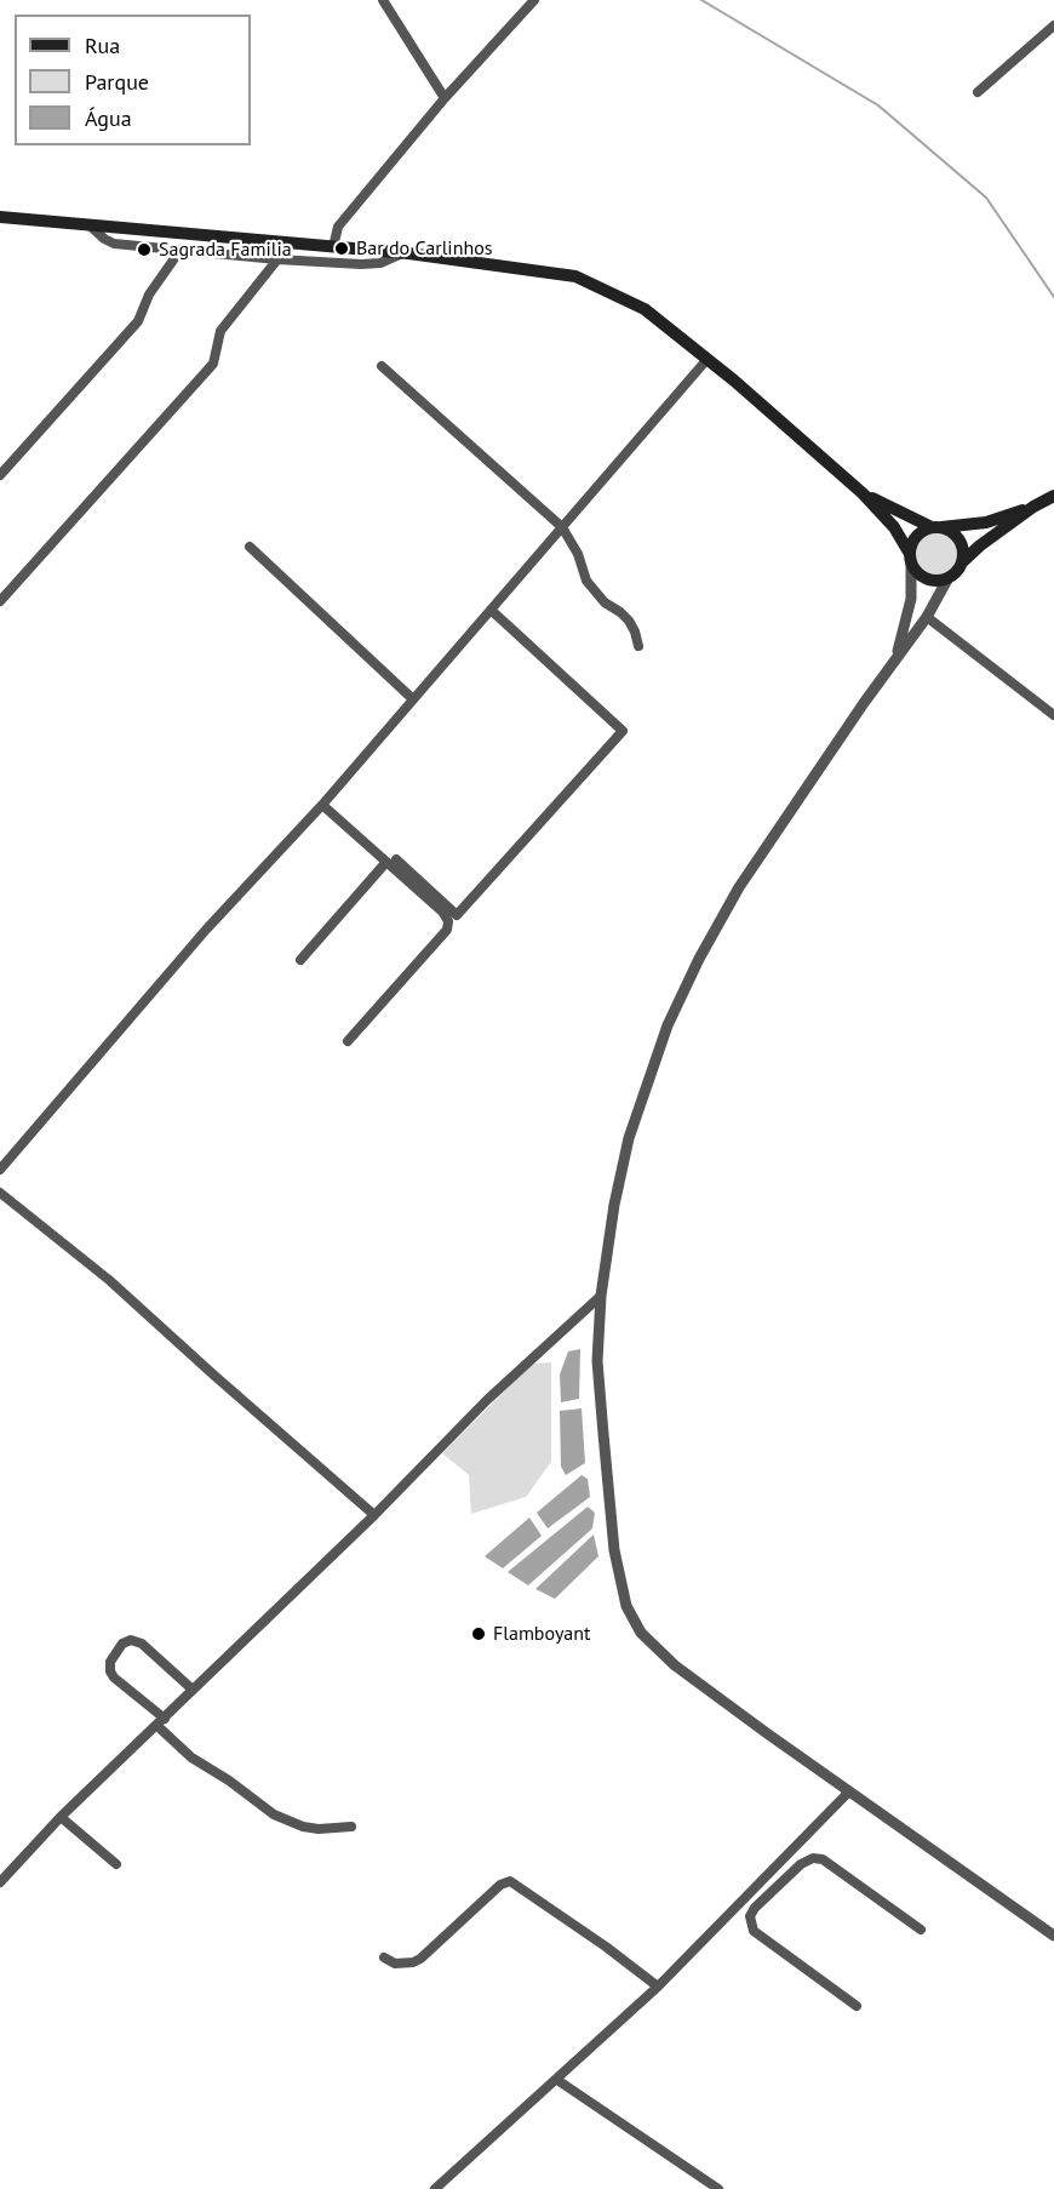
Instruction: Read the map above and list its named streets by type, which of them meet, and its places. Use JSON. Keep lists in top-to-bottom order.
{
  "places": ["Bar do Carlinhos", "Sagrada Familia", "Flamboyant"],
  "legend": ["Rua", "Parque", "Água"]
}
